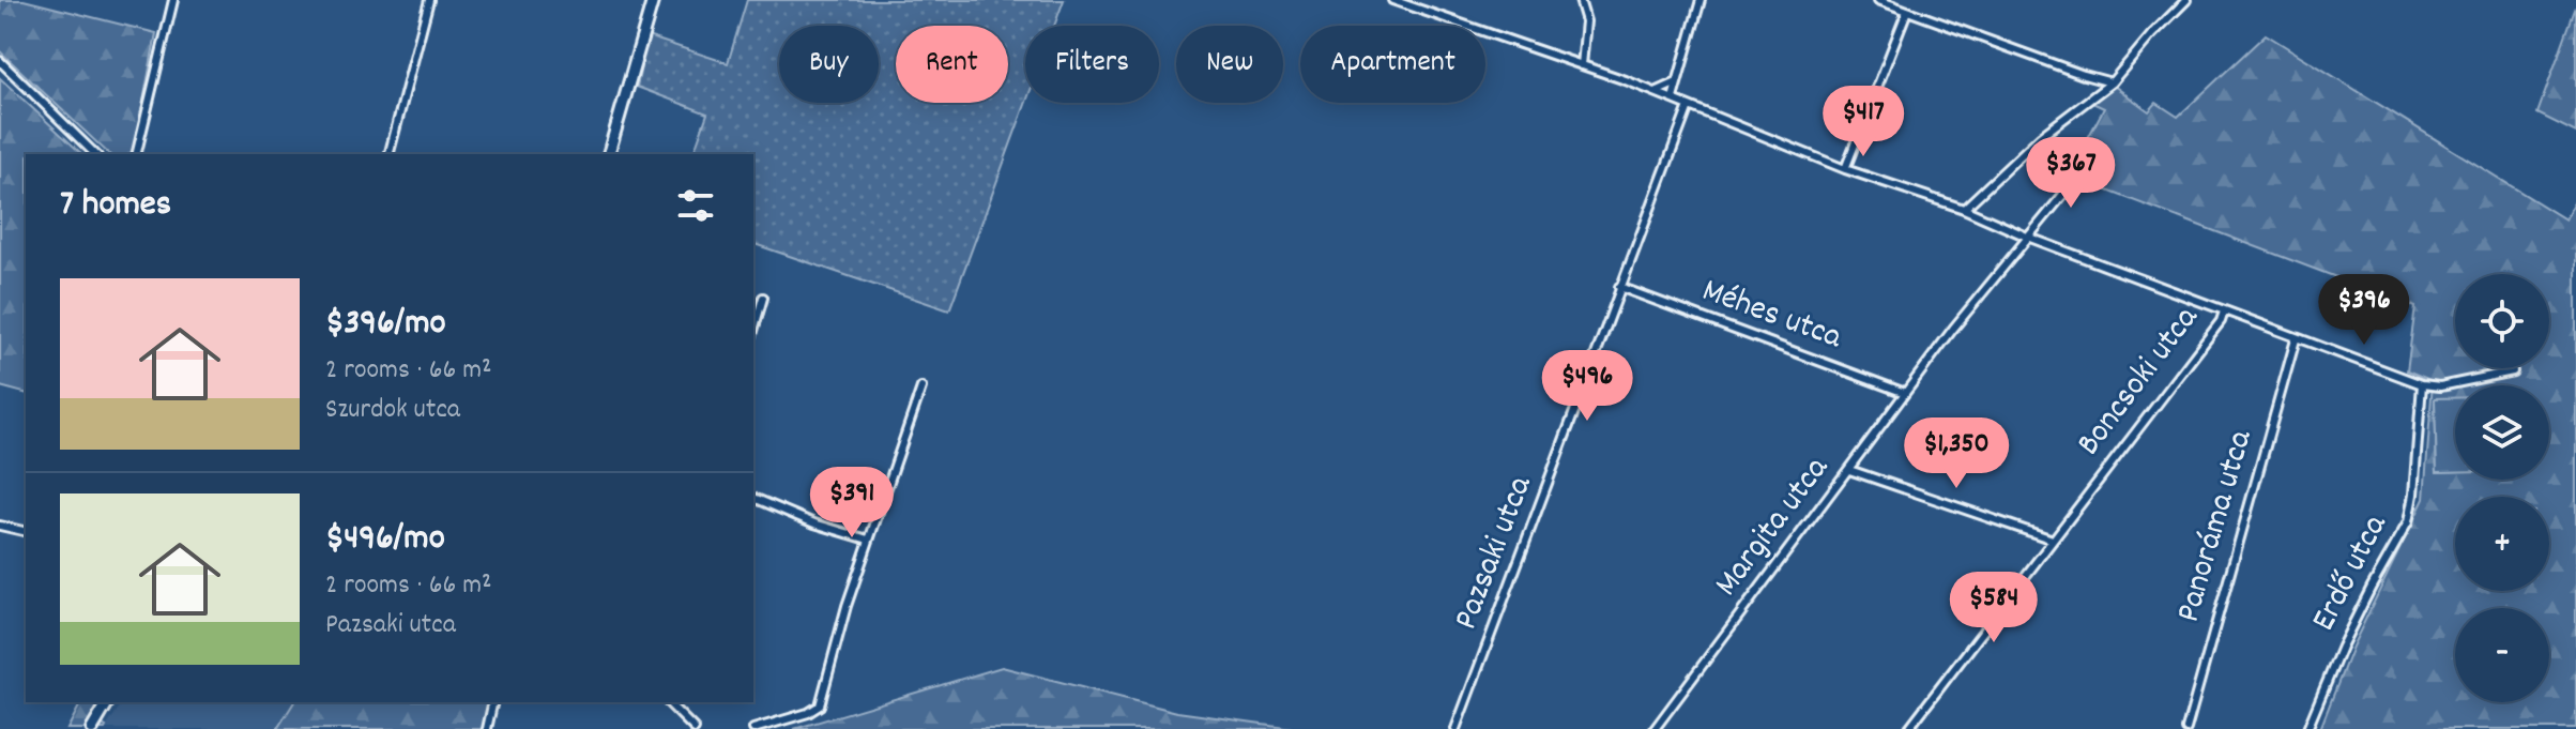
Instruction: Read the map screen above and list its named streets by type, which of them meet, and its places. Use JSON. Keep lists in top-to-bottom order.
{
  "streets": {
    "street": [
      "Méhes utca",
      "Boncsoki utca",
      "Panoráma utca",
      "Margita utca",
      "Pazsaki utca",
      "Erdő utca"
    ]
  },
  "crossings": [
    ["Méhes utca", "Margita utca"],
    ["Méhes utca", "Pazsaki utca"]
  ],
  "page": {
    "chip": [
      "Buy",
      "Rent",
      "Filters",
      "New",
      "Apartment"
    ],
    "price": [
      "$417",
      "$367",
      "$396",
      "$496",
      "$1,350",
      "$391",
      "$584"
    ],
    "heading": "7 homes",
    "list": [
      {
        "name": "$396/mo",
        "note": "2 rooms · 66 m² · Szurdok utca"
      },
      {
        "name": "$496/mo",
        "note": "2 rooms · 66 m² · Pazsaki utca"
      }
    ],
    "map_buttons": ["+", "−"]
  }
}
